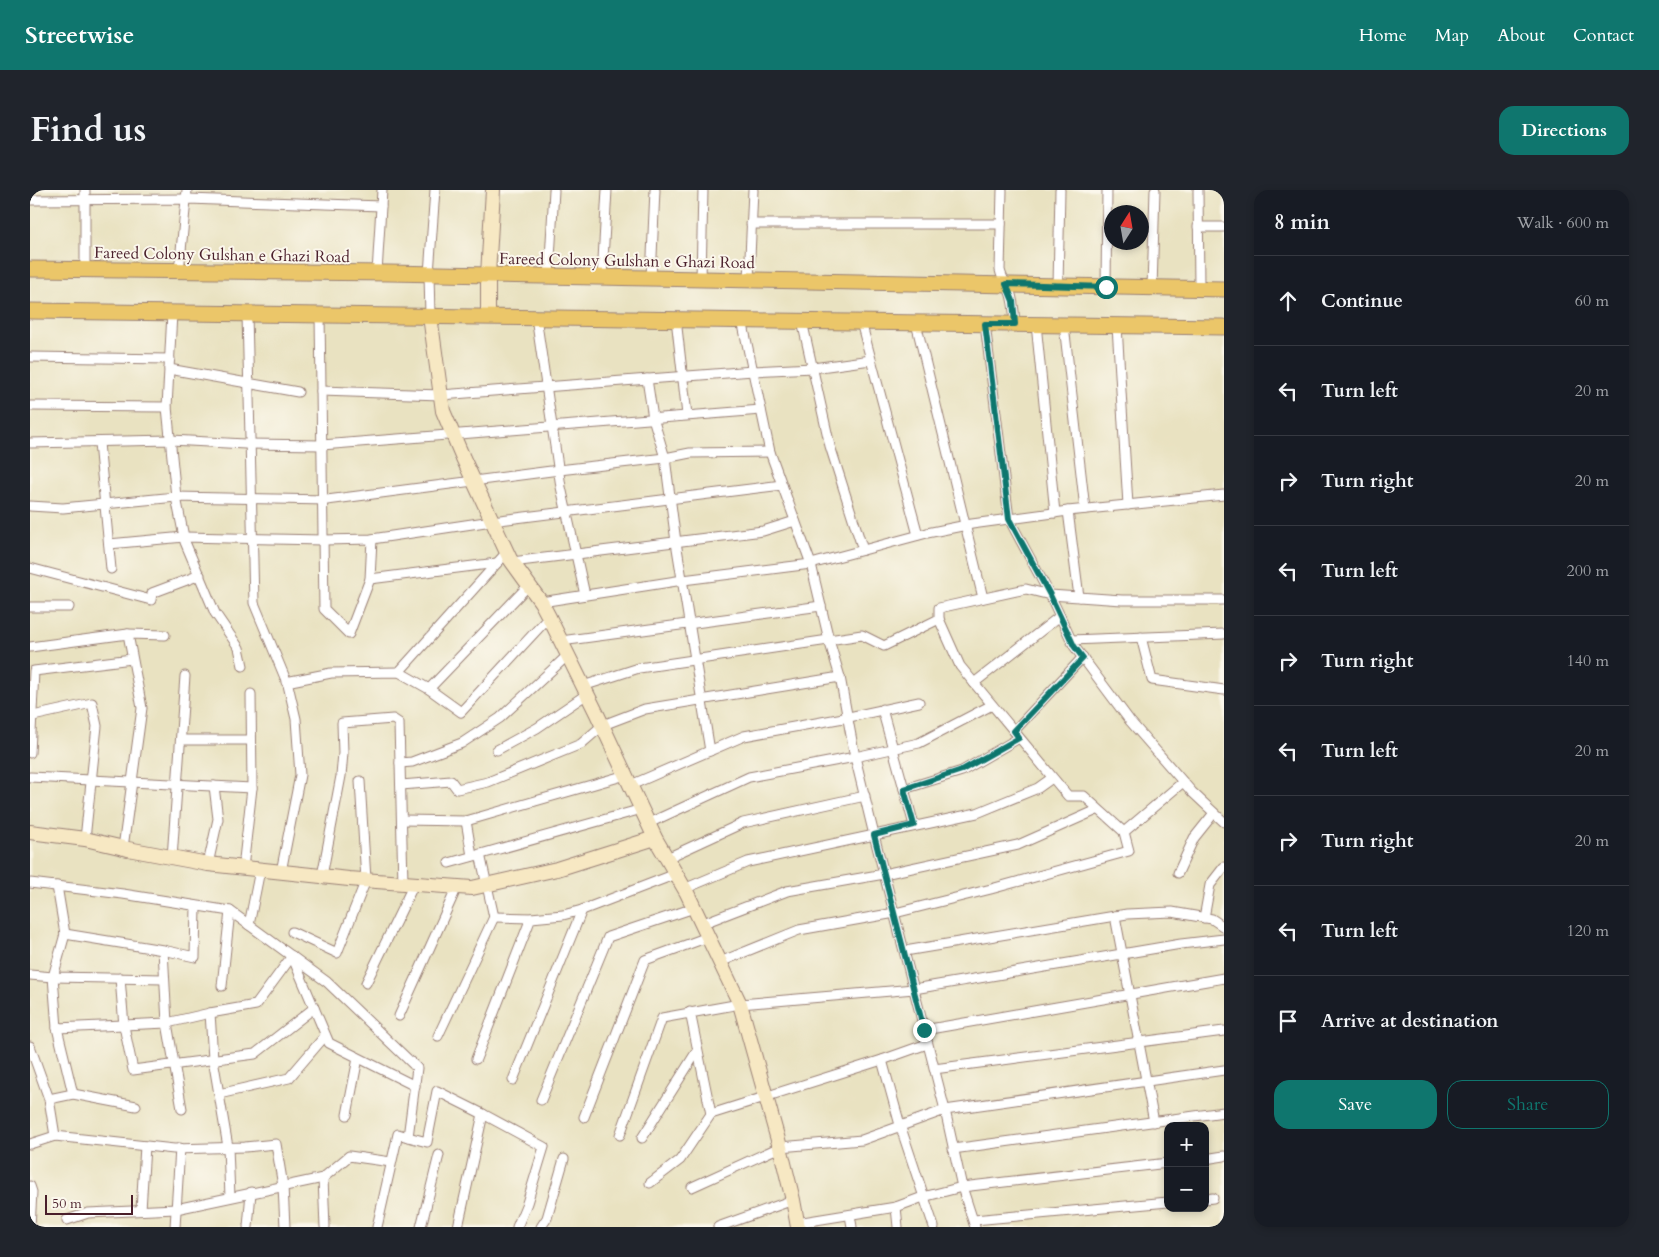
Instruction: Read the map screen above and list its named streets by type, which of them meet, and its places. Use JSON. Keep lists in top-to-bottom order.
{
  "streets": {
    "main road": ["Fareed Colony Gulshan e Ghazi Road"]
  },
  "scale_bar": "50 m",
  "north": "top",
  "page": {
    "header": "Streetwise",
    "nav": [
      "Home",
      "Map",
      "About",
      "Contact"
    ],
    "title": "Find us",
    "buttons": [
      "Directions",
      ["Save", "Share"]
    ],
    "heading": ["8 min", "Walk · 600 m"],
    "list": [
      ["Continue", "60 m"],
      ["Turn left", "20 m"],
      ["Turn right", "20 m"],
      ["Turn left", "200 m"],
      ["Turn right", "140 m"],
      ["Turn left", "20 m"],
      ["Turn right", "20 m"],
      ["Turn left", "120 m"],
      "Arrive at destination"
    ],
    "map_buttons": ["+", "−"],
    "scale": "50 m"
  }
}
